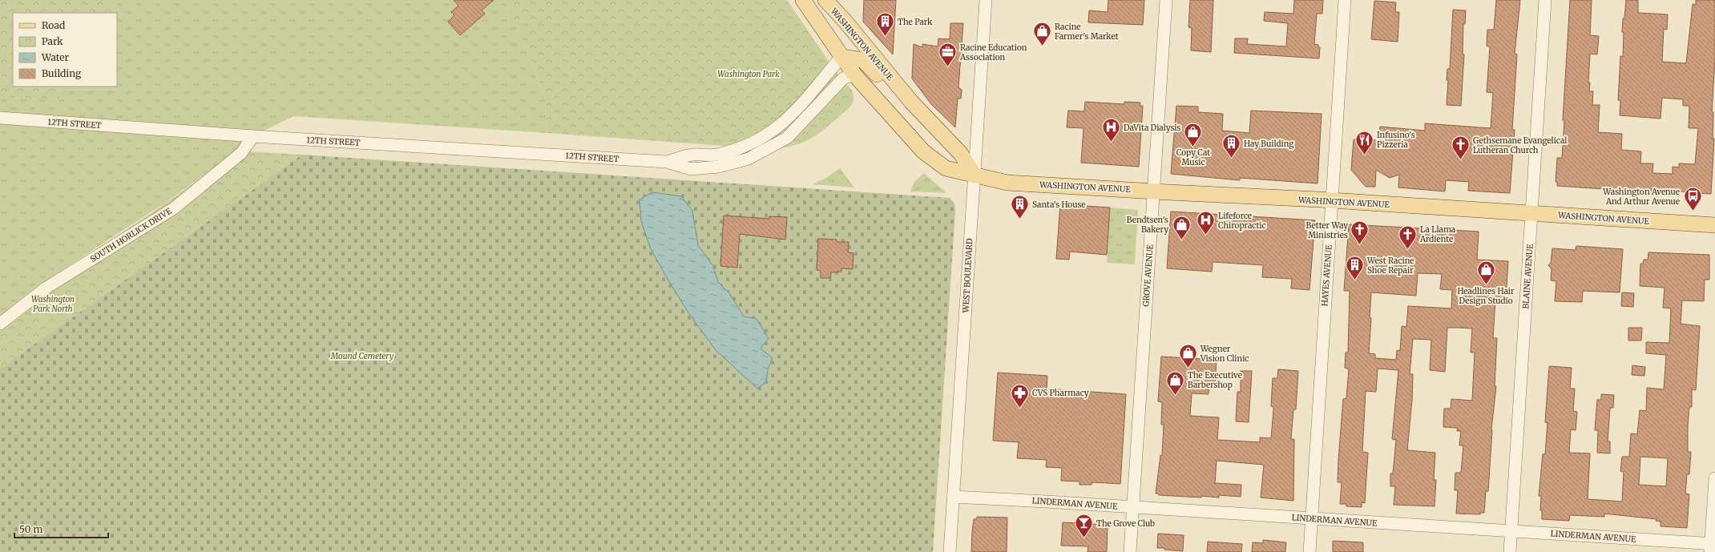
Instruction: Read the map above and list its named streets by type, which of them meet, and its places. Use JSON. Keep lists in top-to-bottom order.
{
  "streets": {
    "main road": ["WASHINGTON AVENUE"],
    "street": [
      "12TH STREET",
      "SOUTH HORLICK DRIVE",
      "WEST BOULEVARD",
      "GROVE AVENUE",
      "HAYES AVENUE",
      "BLAINE AVENUE",
      "LINDERMAN AVENUE"
    ]
  },
  "crossings": [
    ["WASHINGTON AVENUE", "12TH STREET"],
    ["WASHINGTON AVENUE", "WEST BOULEVARD"],
    ["WASHINGTON AVENUE", "GROVE AVENUE"],
    ["WASHINGTON AVENUE", "HAYES AVENUE"],
    ["WASHINGTON AVENUE", "BLAINE AVENUE"],
    ["12TH STREET", "SOUTH HORLICK DRIVE"],
    ["WEST BOULEVARD", "LINDERMAN AVENUE"],
    ["GROVE AVENUE", "LINDERMAN AVENUE"],
    ["HAYES AVENUE", "LINDERMAN AVENUE"],
    ["BLAINE AVENUE", "LINDERMAN AVENUE"]
  ],
  "parks": ["Washington Park", "Washington Park North", "Mound Cemetery"],
  "places": {
    "building": [
      "The Park",
      "Hay Building",
      "Santa's House",
      "West Racine Shoe Repair"
    ],
    "shop": [
      "Racine Farmer's Market",
      "Copy Cat Music",
      "Bendtsen's Bakery",
      "Headlines Hair Design Studio",
      "Wegner Vision Clinic",
      "The Executive Barbershop"
    ],
    "office": ["Racine Education Association"],
    "hospital": ["DaVita Dialysis", "Lifeforce Chiropractic"],
    "restaurant": ["Infusino's Pizzeria"],
    "church": ["Gethsemane Evangelical Lutheran Church", "Better Way Ministries", "La Llama Ardiente"],
    "bus stop": ["Washington Avenue And Arthur Avenue"],
    "pharmacy": ["CVS Pharmacy"],
    "bar": ["The Grove Club"]
  },
  "legend": [
    "Road",
    "Park",
    "Water",
    "Building"
  ],
  "scale_bar": "50 m"
}
